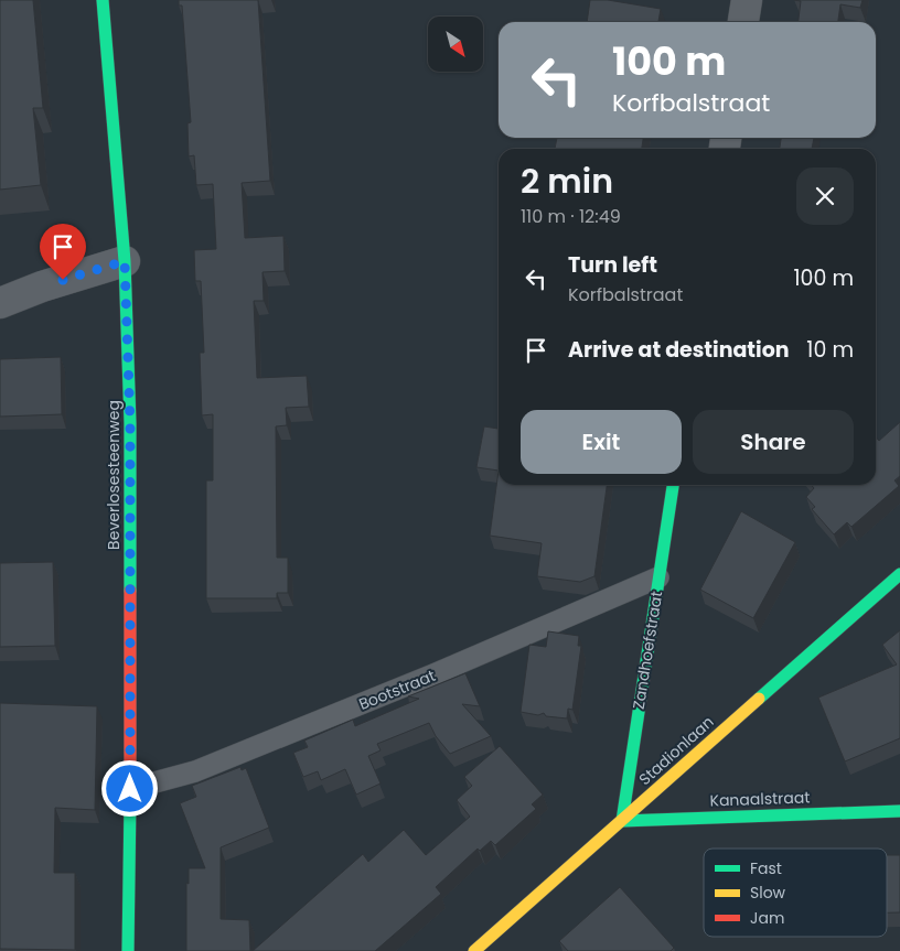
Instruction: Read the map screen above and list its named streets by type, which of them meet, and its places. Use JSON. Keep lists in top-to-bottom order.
{
  "streets": {
    "street": [
      "Beverlosesteenweg",
      "Zandhoefstraat",
      "Stadionlaan",
      "Kanaalstraat"
    ],
    "lane": ["Bootstraat"]
  },
  "crossings": [
    ["Beverlosesteenweg", "Bootstraat"],
    ["Zandhoefstraat", "Bootstraat"],
    ["Zandhoefstraat", "Stadionlaan"],
    ["Zandhoefstraat", "Kanaalstraat"],
    ["Stadionlaan", "Kanaalstraat"]
  ],
  "legend": ["Fast", "Slow", "Jam"],
  "north": "bottom right",
  "page": {
    "turn": ["100 m", "Korfbalstraat"],
    "heading": ["2 min", "110 m · 12:49"],
    "list": [
      {
        "name": "Turn left",
        "note": "Korfbalstraat",
        "value": "100 m"
      },
      {
        "name": "Arrive at destination",
        "value": "10 m"
      }
    ],
    "buttons": ["Exit", "Share"]
  }
}
